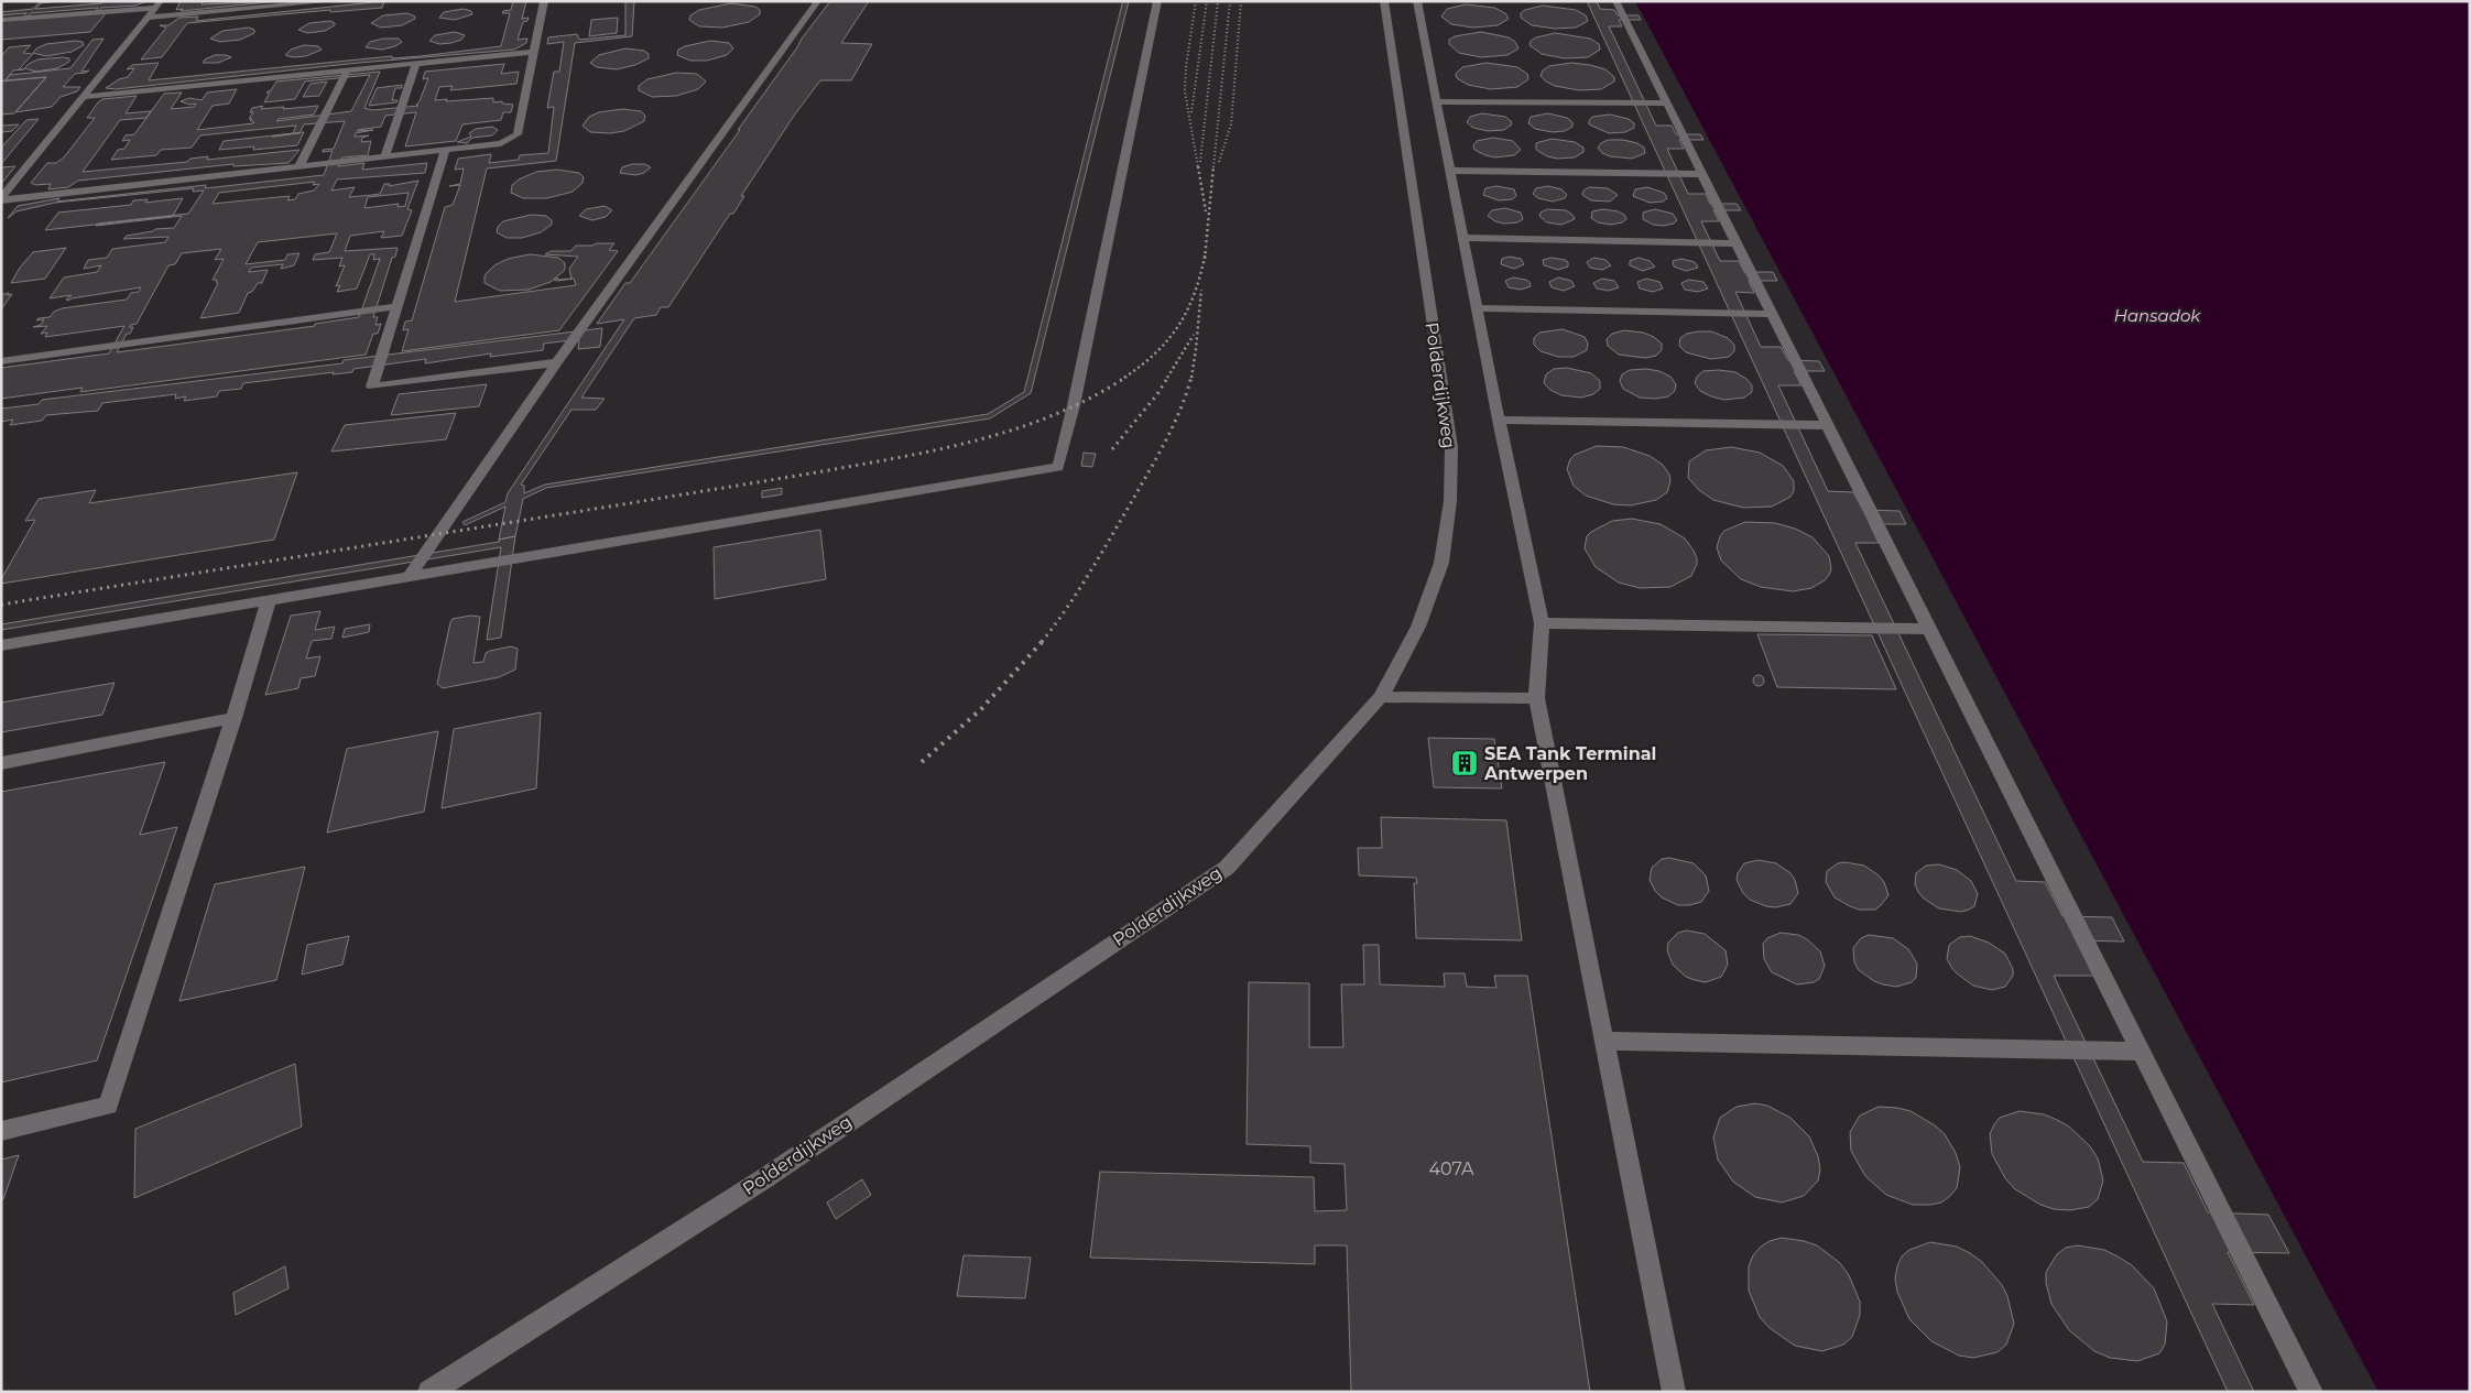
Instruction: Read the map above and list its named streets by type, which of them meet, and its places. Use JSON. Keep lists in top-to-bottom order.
{
  "streets": {
    "street": ["Polderdijkweg"]
  },
  "water": ["Hansadok"],
  "places": {
    "building": ["SEA Tank Terminal Antwerpen"]
  },
  "house_numbers": ["407A"]
}
